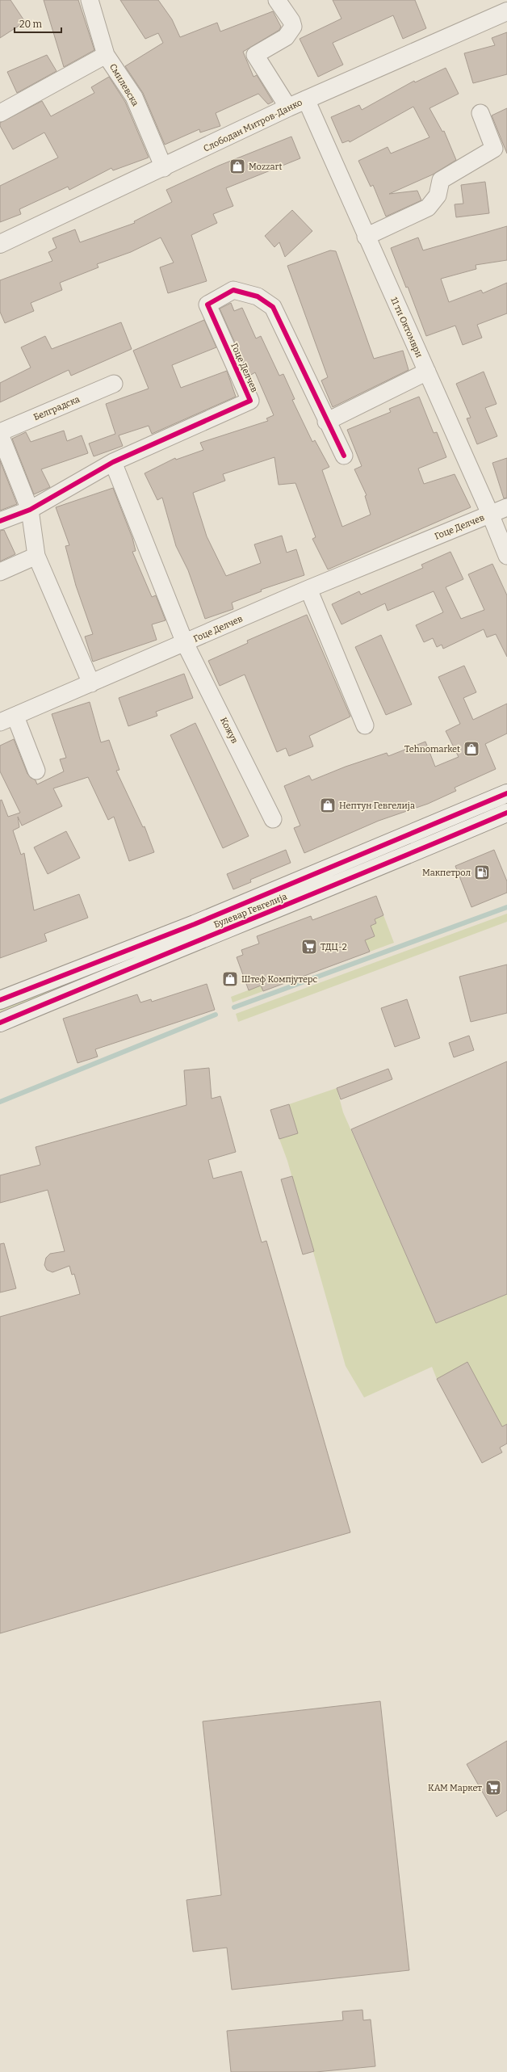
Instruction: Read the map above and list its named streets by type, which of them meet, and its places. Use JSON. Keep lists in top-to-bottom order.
{
  "streets": {
    "main road": ["Слободан Митров-Данко", "Булевар Гевгелија"],
    "street": [
      "Смилевска",
      "11 ти Октомври",
      "Гоце Делчев",
      "Белградска",
      "Кожув"
    ]
  },
  "crossings": [
    ["Смилевска", "Слободан Митров-Данко"],
    ["Слободан Митров-Данко", "11 ти Октомври"],
    ["11 ти Октомври", "Гоце Делчев"],
    ["Гоце Делчев", "Кожув"]
  ],
  "places": {
    "shop": [
      "Mozzart",
      "Tehnomarket",
      "Нептун Гевгелија",
      "Штеф Компјутерс"
    ],
    "fuel station": ["Макпетрол"],
    "supermarket": ["ТДЦ-2", "КАМ Маркет"]
  },
  "scale_bar": "20 m"
}
